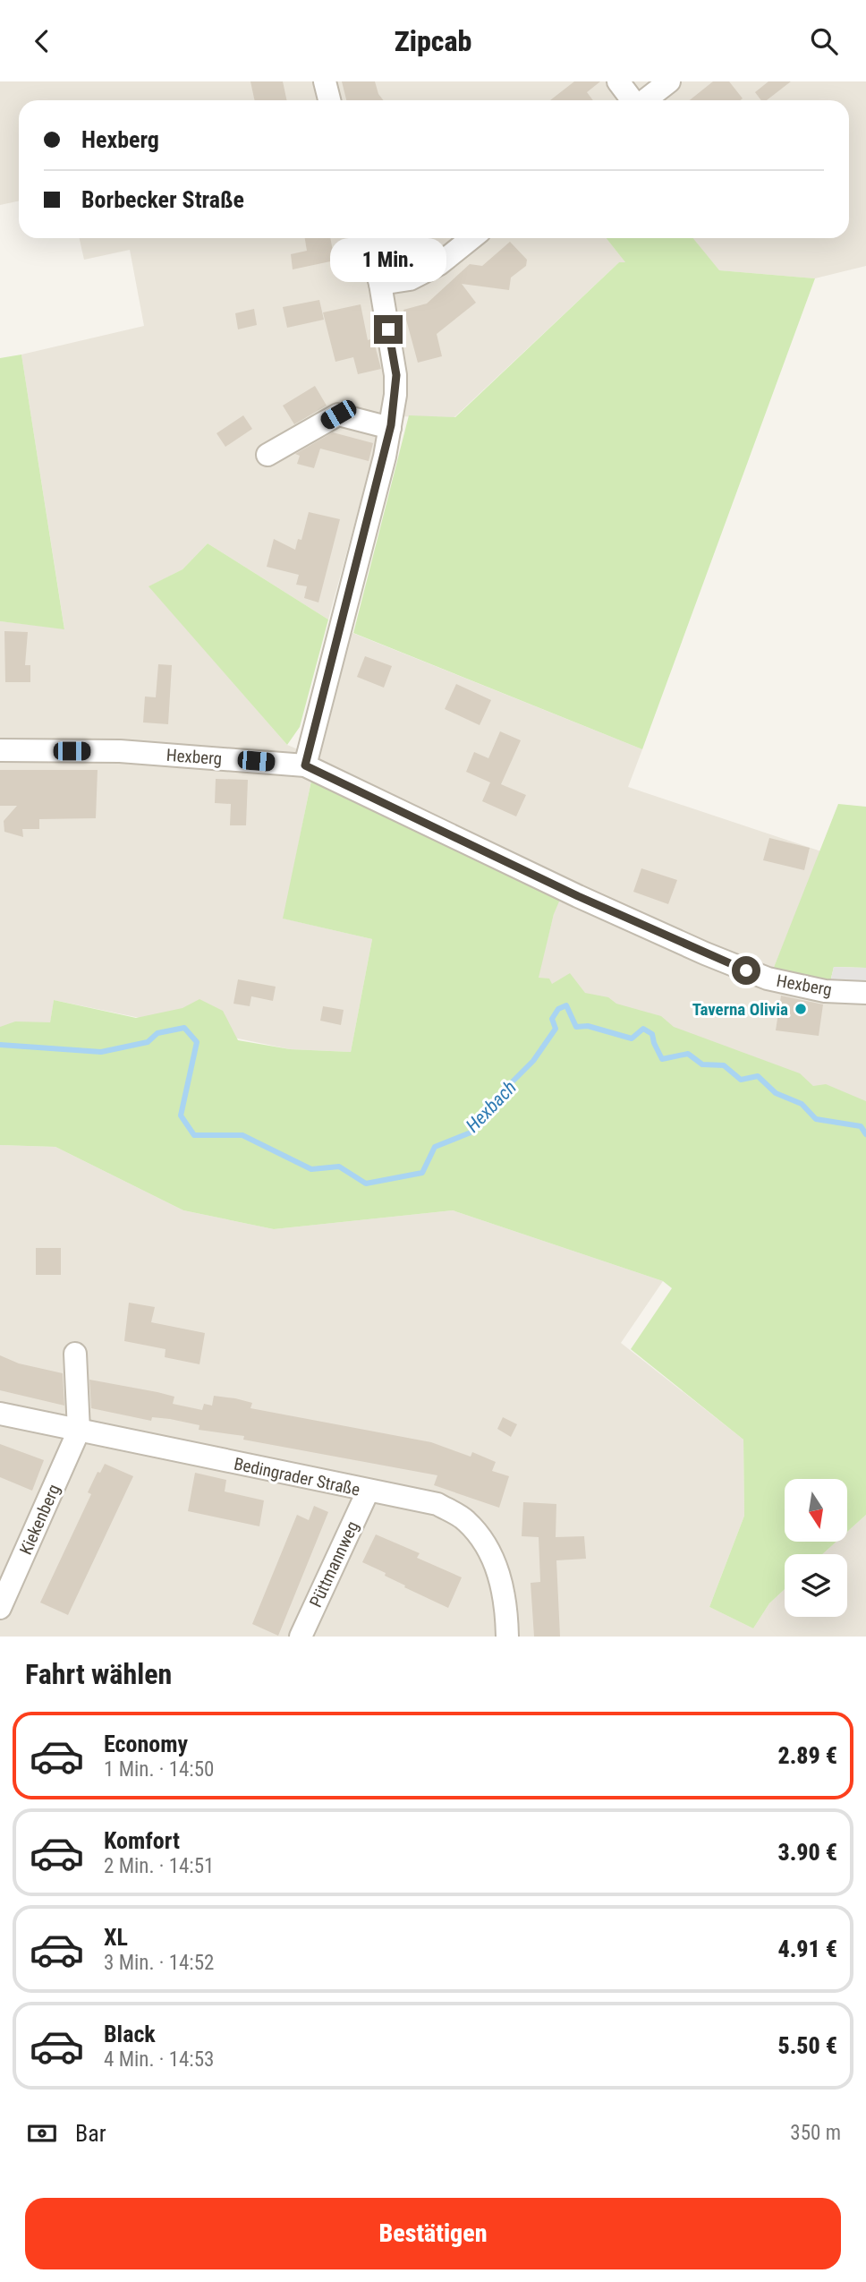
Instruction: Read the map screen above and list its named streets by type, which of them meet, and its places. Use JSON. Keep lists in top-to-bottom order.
{
  "streets": {
    "street": [
      "Hexberg",
      "Bedingrader Straße",
      "Kiekenberg",
      "Püttmannweg"
    ]
  },
  "crossings": [
    ["Bedingrader Straße", "Kiekenberg"],
    ["Bedingrader Straße", "Püttmannweg"]
  ],
  "water": ["Hexbach"],
  "places": ["Taverna Olivia"],
  "north": "bottom",
  "page": {
    "header": "Zipcab",
    "banner": ["Hexberg", "Borbecker Straße"],
    "bubble": "1 Min.",
    "heading": "Fahrt wählen",
    "list": [
      {
        "name": "Economy",
        "note": "1 Min. · 14:50",
        "value": "2.89 €"
      },
      {
        "name": "Komfort",
        "note": "2 Min. · 14:51",
        "value": "3.90 €"
      },
      {
        "name": "XL",
        "note": "3 Min. · 14:52",
        "value": "4.91 €"
      },
      {
        "name": "Black",
        "note": "4 Min. · 14:53",
        "value": "5.50 €"
      }
    ],
    "pay": ["Bar", "350 m"],
    "buttons": "Bestätigen"
  }
}
